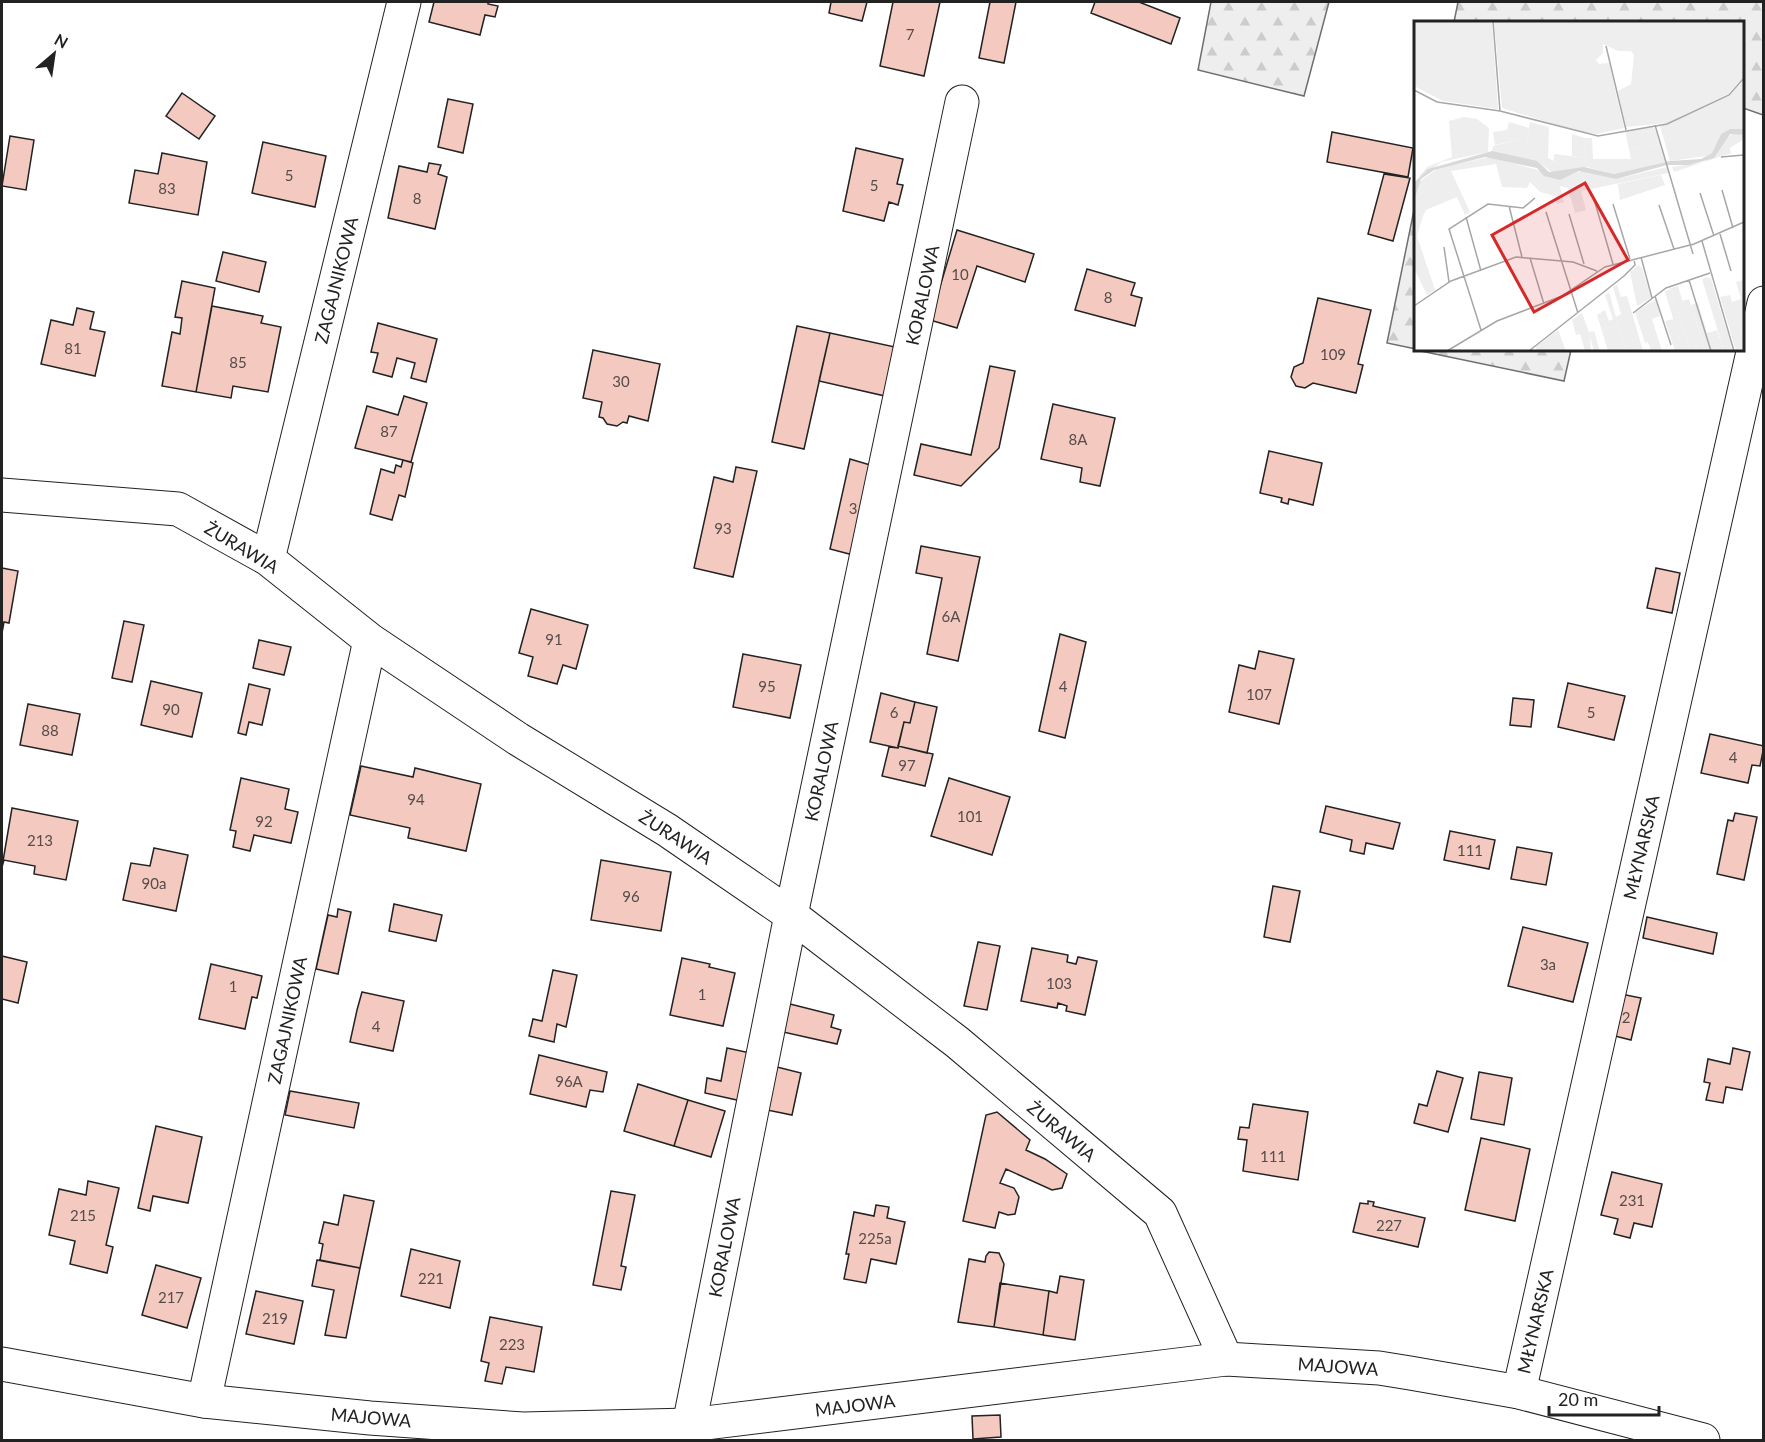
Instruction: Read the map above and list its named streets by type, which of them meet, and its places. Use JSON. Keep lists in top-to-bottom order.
{
  "streets": {
    "street": [
      "ZAGAJNIKOWA",
      "KORALOWA",
      "ŻURAWIA",
      "MŁYNARSKA",
      "MAJOWA"
    ]
  },
  "crossings": [
    ["ZAGAJNIKOWA", "ŻURAWIA"],
    ["ZAGAJNIKOWA", "MAJOWA"],
    ["KORALOWA", "ŻURAWIA"],
    ["KORALOWA", "MAJOWA"],
    ["ŻURAWIA", "MAJOWA"],
    ["MŁYNARSKA", "MAJOWA"]
  ],
  "house_numbers": [
    "7",
    "5",
    "5",
    "83",
    "8",
    "10",
    "8",
    "81",
    "109",
    "85",
    "30",
    "87",
    "8A",
    "3",
    "93",
    "6A",
    "91",
    "95",
    "4",
    "107",
    "90",
    "6",
    "5",
    "88",
    "4",
    "97",
    "94",
    "101",
    "92",
    "213",
    "111",
    "90a",
    "96",
    "3a",
    "103",
    "1",
    "1",
    "2",
    "4",
    "96A",
    "111",
    "231",
    "215",
    "227",
    "225a",
    "221",
    "217",
    "219",
    "223"
  ],
  "scale_bar": "20 m",
  "north": "top right"
}
